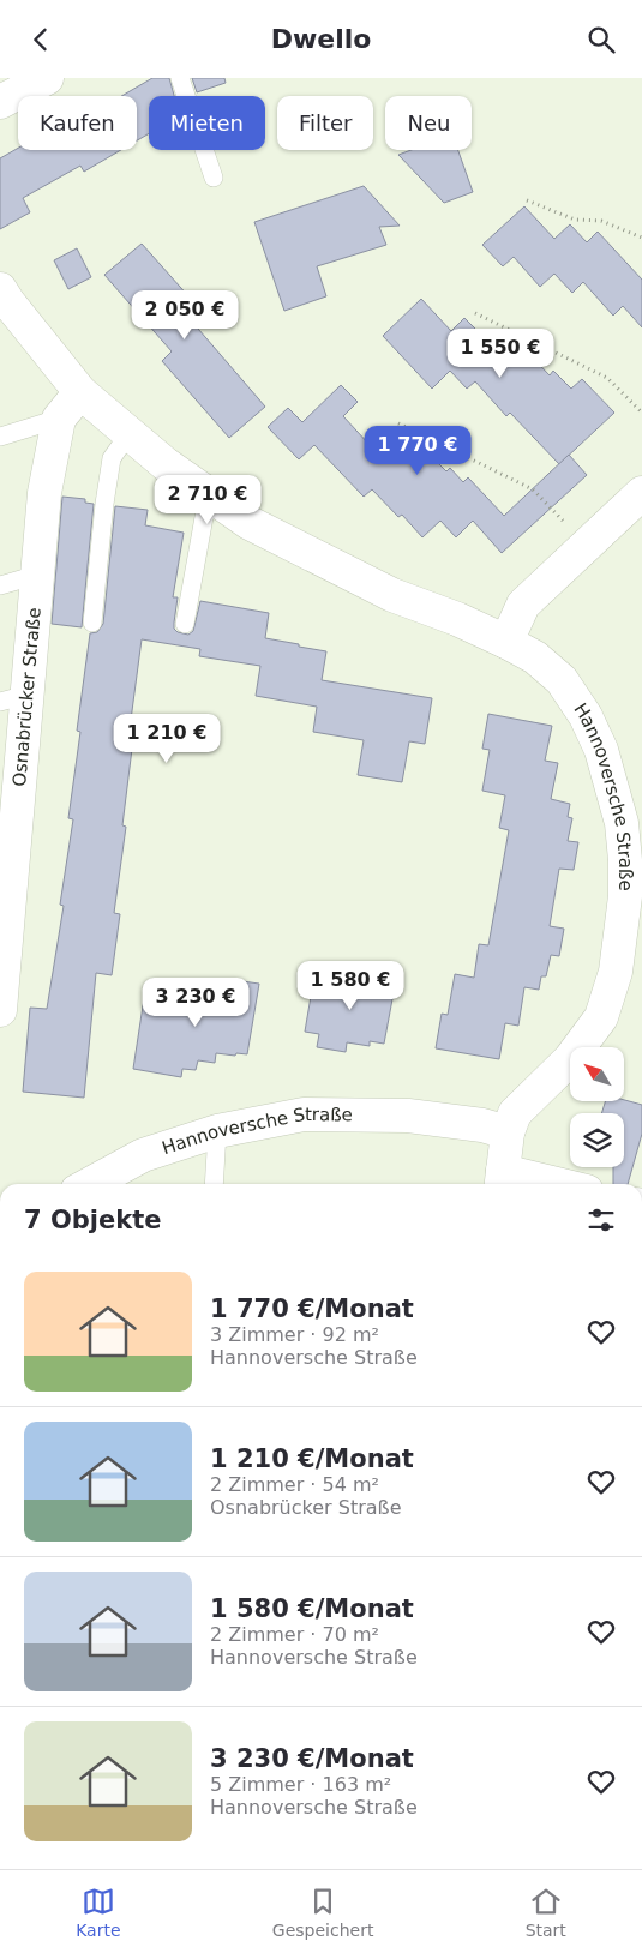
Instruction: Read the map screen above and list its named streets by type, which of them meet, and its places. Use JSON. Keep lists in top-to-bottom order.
{
  "streets": {
    "street": ["Osnabrücker Straße", "Hannoversche Straße"]
  },
  "crossings": [
    ["Osnabrücker Straße", "Hannoversche Straße"]
  ],
  "north": "top left",
  "page": {
    "header": "Dwello",
    "chip": [
      "Kaufen",
      "Mieten",
      "Filter",
      "Neu"
    ],
    "price": [
      "2 050 €",
      "1 550 €",
      "1 770 €",
      "2 710 €",
      "1 210 €",
      "1 580 €",
      "3 230 €"
    ],
    "heading": "7 Objekte",
    "list": [
      {
        "name": "1 770 €/Monat",
        "note": "3 Zimmer · 92 m² · Hannoversche Straße"
      },
      {
        "name": "1 210 €/Monat",
        "note": "2 Zimmer · 54 m² · Osnabrücker Straße"
      },
      {
        "name": "1 580 €/Monat",
        "note": "2 Zimmer · 70 m² · Hannoversche Straße"
      },
      {
        "name": "3 230 €/Monat",
        "note": "5 Zimmer · 163 m² · Hannoversche Straße"
      }
    ],
    "tabs": ["Karte", "Gespeichert", "Start"]
  }
}
